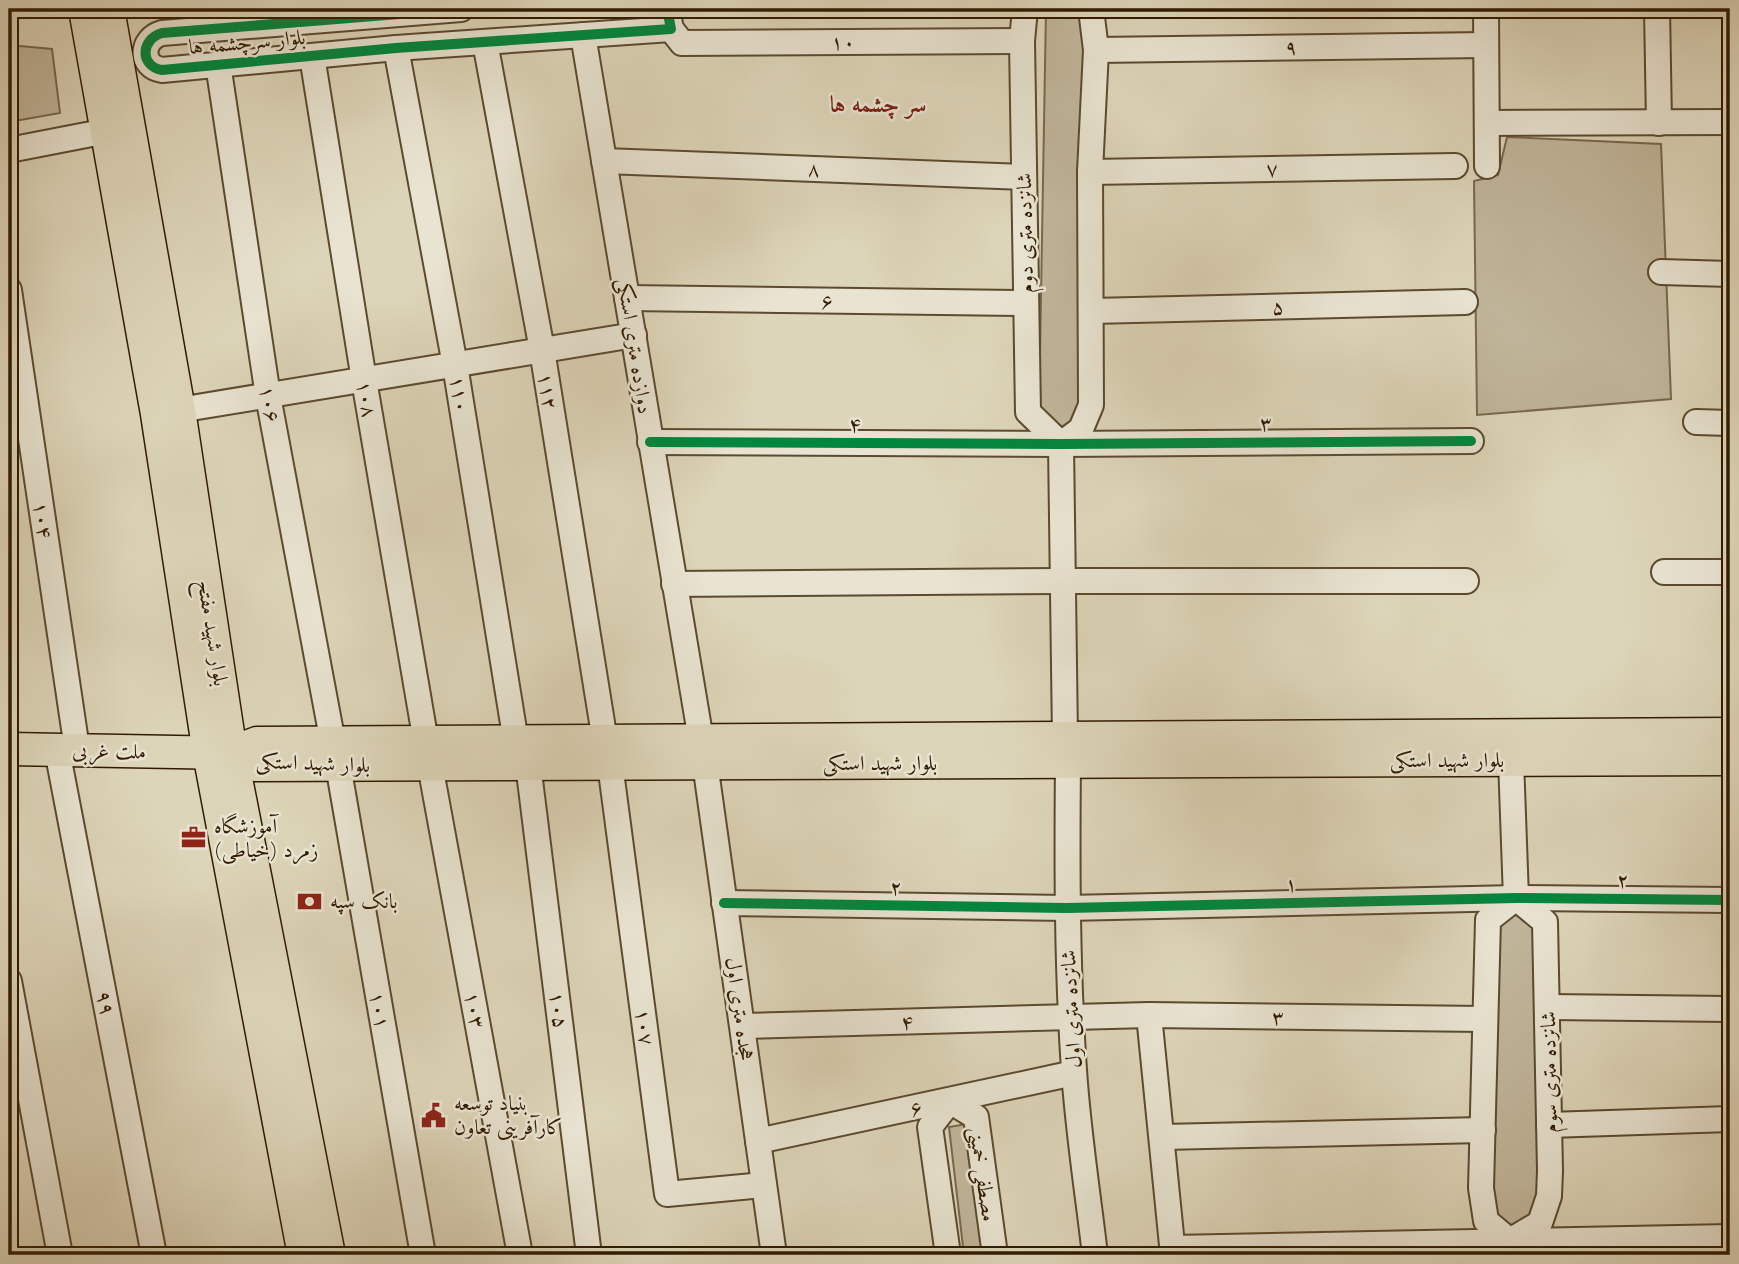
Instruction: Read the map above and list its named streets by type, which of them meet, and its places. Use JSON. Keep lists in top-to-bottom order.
{
  "streets": {
    "main road": ["بلوار شهید مفتح", "ملت غربی", "بلوار شهید استکی"],
    "street": [
      "بلوار سرچشمه ها",
      "۱۰",
      "۹",
      "۸",
      "۷",
      "شانزده متری دوم",
      "۶",
      "۵",
      "دوازده متری استکی",
      "۱۱۲",
      "۱۱۰",
      "۱۰۸",
      "۱۰۶",
      "۳",
      "۴",
      "۱۰۴",
      "۲",
      "۱",
      "۹۹",
      "هجده متری اول",
      "شانزده متری اول",
      "۱۰۱",
      "۱۰۳",
      "۱۰۵",
      "۱۰۷",
      "شانزده متری سوم",
      "مصطفی خمینی"
    ]
  },
  "crossings": [
    ["بلوار سرچشمه ها", "۱۰"],
    ["بلوار سرچشمه ها", "دوازده متری استکی"],
    ["بلوار سرچشمه ها", "۱۱۲"],
    ["بلوار سرچشمه ها", "۱۱۰"],
    ["بلوار سرچشمه ها", "۱۰۸"],
    ["بلوار سرچشمه ها", "۱۰۶"],
    ["بلوار سرچشمه ها", "بلوار شهید مفتح"],
    ["۱۰", "شانزده متری دوم"],
    ["۸", "شانزده متری دوم"],
    ["۸", "دوازده متری استکی"],
    ["شانزده متری دوم", "۶"],
    ["شانزده متری دوم", "۳"],
    ["شانزده متری دوم", "۴"],
    ["۶", "دوازده متری استکی"],
    ["۶", "هجده متری اول"],
    ["۶", "شانزده متری اول"],
    ["۶", "مصطفی خمینی"],
    ["دوازده متری استکی", "۴"],
    ["دوازده متری استکی", "بلوار شهید استکی"],
    ["دوازده متری استکی", "هجده متری اول"],
    ["۱۱۲", "بلوار شهید استکی"],
    ["۱۱۲", "۱۰۷"],
    ["۱۱۰", "بلوار شهید استکی"],
    ["۱۱۰", "۱۰۵"],
    ["۱۰۸", "بلوار شهید استکی"],
    ["۱۰۸", "۱۰۳"],
    ["۱۰۶", "بلوار شهید استکی"],
    ["۱۰۶", "۱۰۱"],
    ["۳", "۴"],
    ["۳", "شانزده متری اول"],
    ["۴", "هجده متری اول"],
    ["۴", "شانزده متری اول"],
    ["۱۰۴", "ملت غربی"],
    ["۱۰۴", "۹۹"],
    ["بلوار شهید مفتح", "ملت غربی"],
    ["بلوار شهید مفتح", "بلوار شهید استکی"],
    ["ملت غربی", "بلوار شهید استکی"],
    ["ملت غربی", "۹۹"],
    ["بلوار شهید استکی", "هجده متری اول"],
    ["بلوار شهید استکی", "شانزده متری اول"],
    ["بلوار شهید استکی", "۱۰۱"],
    ["بلوار شهید استکی", "۱۰۳"],
    ["بلوار شهید استکی", "۱۰۵"],
    ["بلوار شهید استکی", "۱۰۷"],
    ["۲", "۱"],
    ["۲", "هجده متری اول"],
    ["۲", "شانزده متری اول"],
    ["۲", "شانزده متری سوم"],
    ["۱", "شانزده متری اول"],
    ["۱", "شانزده متری سوم"],
    ["هجده متری اول", "۱۰۷"]
  ],
  "districts": ["سر چشمه ها"],
  "places": {
    "office": ["آموزشگاه زمرد (خیاطی)"],
    "bank": ["بانک سپه"],
    "public building": ["بنیاد توسعه کارآفرینی تعاون"]
  }
}
